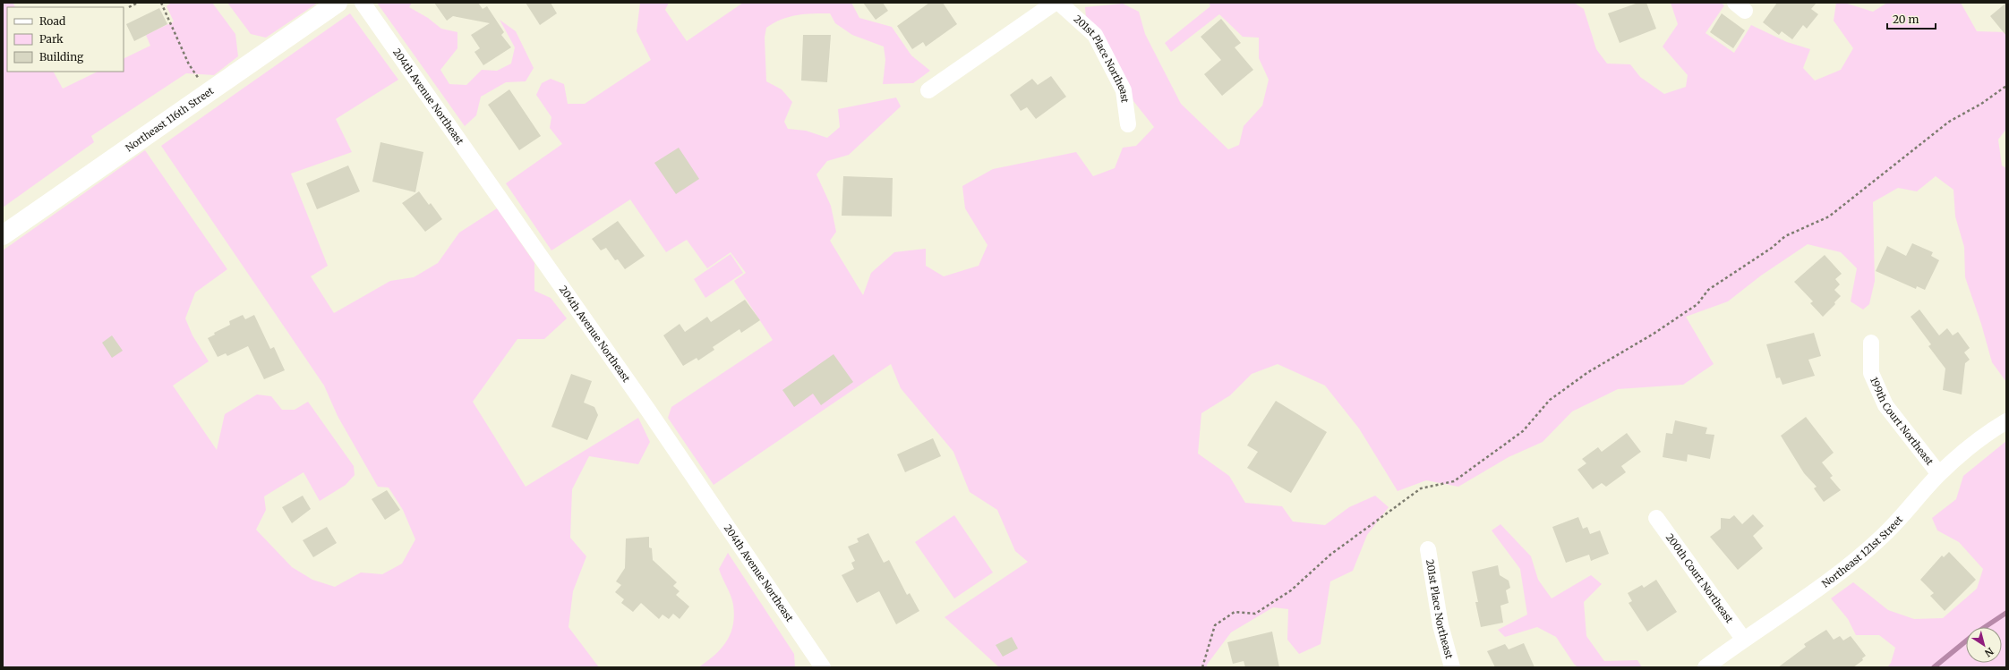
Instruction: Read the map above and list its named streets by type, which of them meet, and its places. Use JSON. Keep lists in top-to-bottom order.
{
  "streets": {
    "street": [
      "201st Place Northeast",
      "204th Avenue Northeast",
      "Northeast 116th Street",
      "199th Court Northeast",
      "Northeast 121st Street",
      "200th Court Northeast"
    ]
  },
  "crossings": [
    ["199th Court Northeast", "Northeast 121st Street"],
    ["Northeast 121st Street", "200th Court Northeast"]
  ],
  "legend": ["Road", "Park", "Building"],
  "scale_bar": "20 m",
  "north": "bottom right"
}
